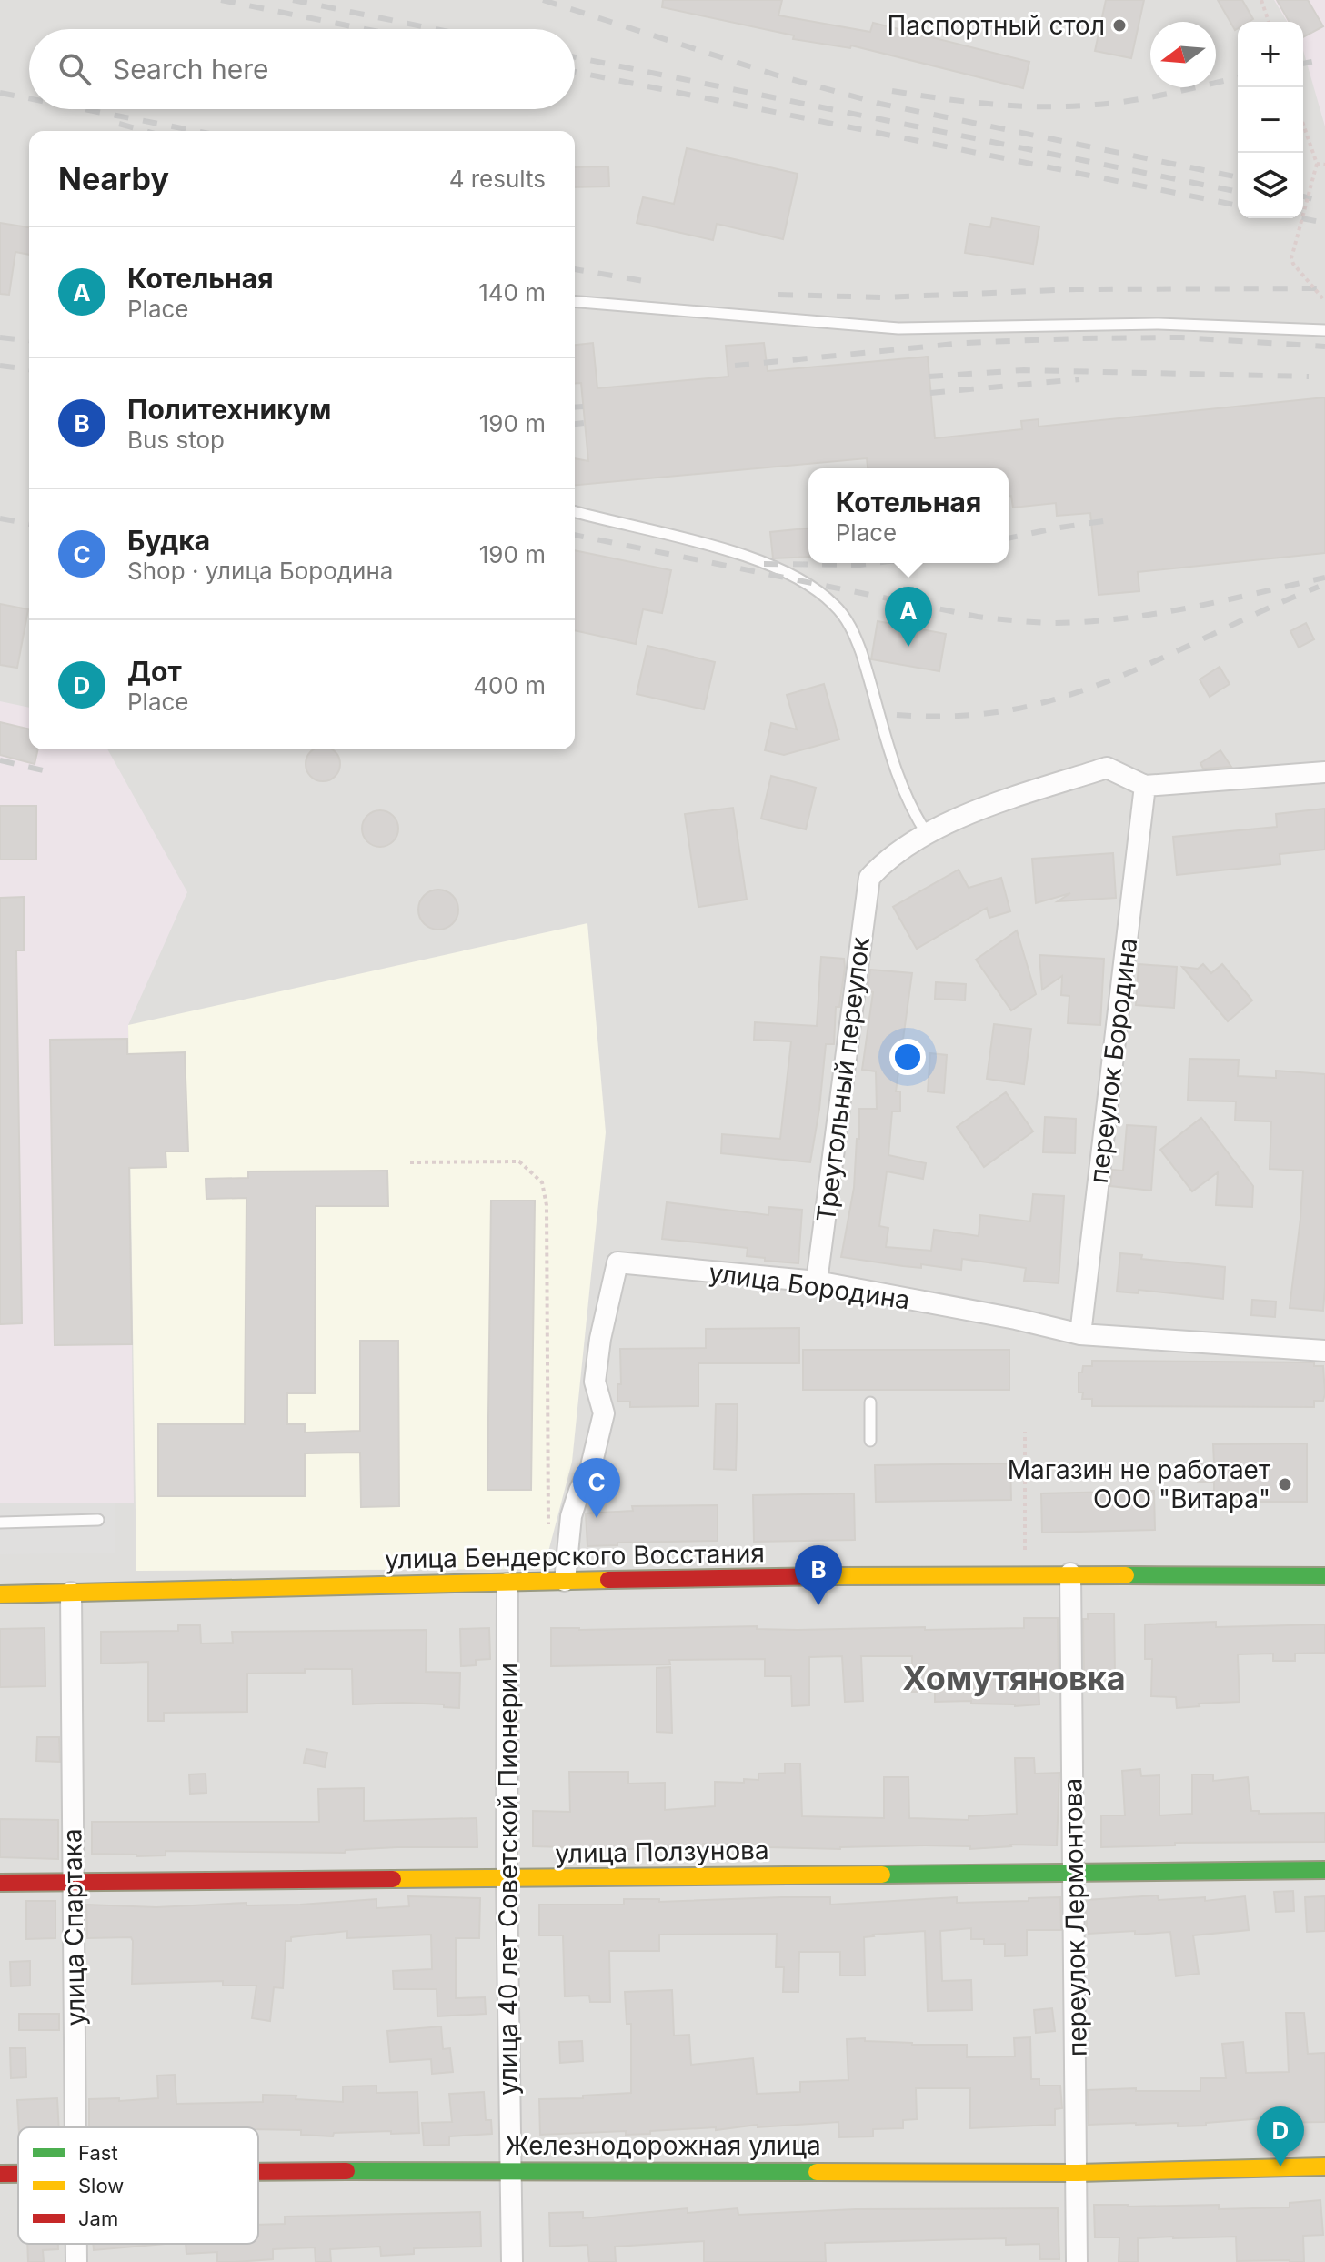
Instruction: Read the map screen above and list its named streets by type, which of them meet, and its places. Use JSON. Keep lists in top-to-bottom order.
{
  "streets": {
    "street": [
      "переулок Бородина",
      "Треугольный переулок",
      "улица Бородина",
      "улица Бендерского Восстания",
      "улица Ползунова",
      "улица 40 лет Советской Пионерии",
      "переулок Лермонтова",
      "улица Спартака",
      "Железнодорожная улица"
    ]
  },
  "crossings": [
    ["переулок Бородина", "улица Бородина"],
    ["Треугольный переулок", "улица Бородина"],
    ["улица Бородина", "улица Бендерского Восстания"],
    ["улица Бендерского Восстания", "улица 40 лет Советской Пионерии"],
    ["улица Бендерского Восстания", "переулок Лермонтова"],
    ["улица Бендерского Восстания", "улица Спартака"],
    ["улица Ползунова", "улица 40 лет Советской Пионерии"],
    ["улица Ползунова", "переулок Лермонтова"],
    ["улица Ползунова", "улица Спартака"],
    ["улица 40 лет Советской Пионерии", "Железнодорожная улица"],
    ["переулок Лермонтова", "Железнодорожная улица"]
  ],
  "districts": ["Хомутяновка"],
  "places": ["Паспортный стол", "Магазин не работает ООО \"Витара\""],
  "legend": ["Fast", "Slow", "Jam"],
  "north": "left",
  "page": {
    "map_buttons": ["+", "−"],
    "search": "Search here",
    "heading": ["Nearby", "4 results"],
    "list": [
      {
        "mark": "A",
        "name": "Котельная",
        "note": "Place",
        "value": "140 m"
      },
      {
        "mark": "B",
        "name": "Политехникум",
        "note": "Bus stop",
        "value": "190 m"
      },
      {
        "mark": "C",
        "name": "Будка",
        "note": "Shop · улица Бородина",
        "value": "190 m"
      },
      {
        "mark": "D",
        "name": "Дот",
        "note": "Place",
        "value": "400 m"
      }
    ],
    "popup": ["Котельная", "Place"],
    "pins": [
      "A",
      "C",
      "B",
      "D"
    ]
  }
}
